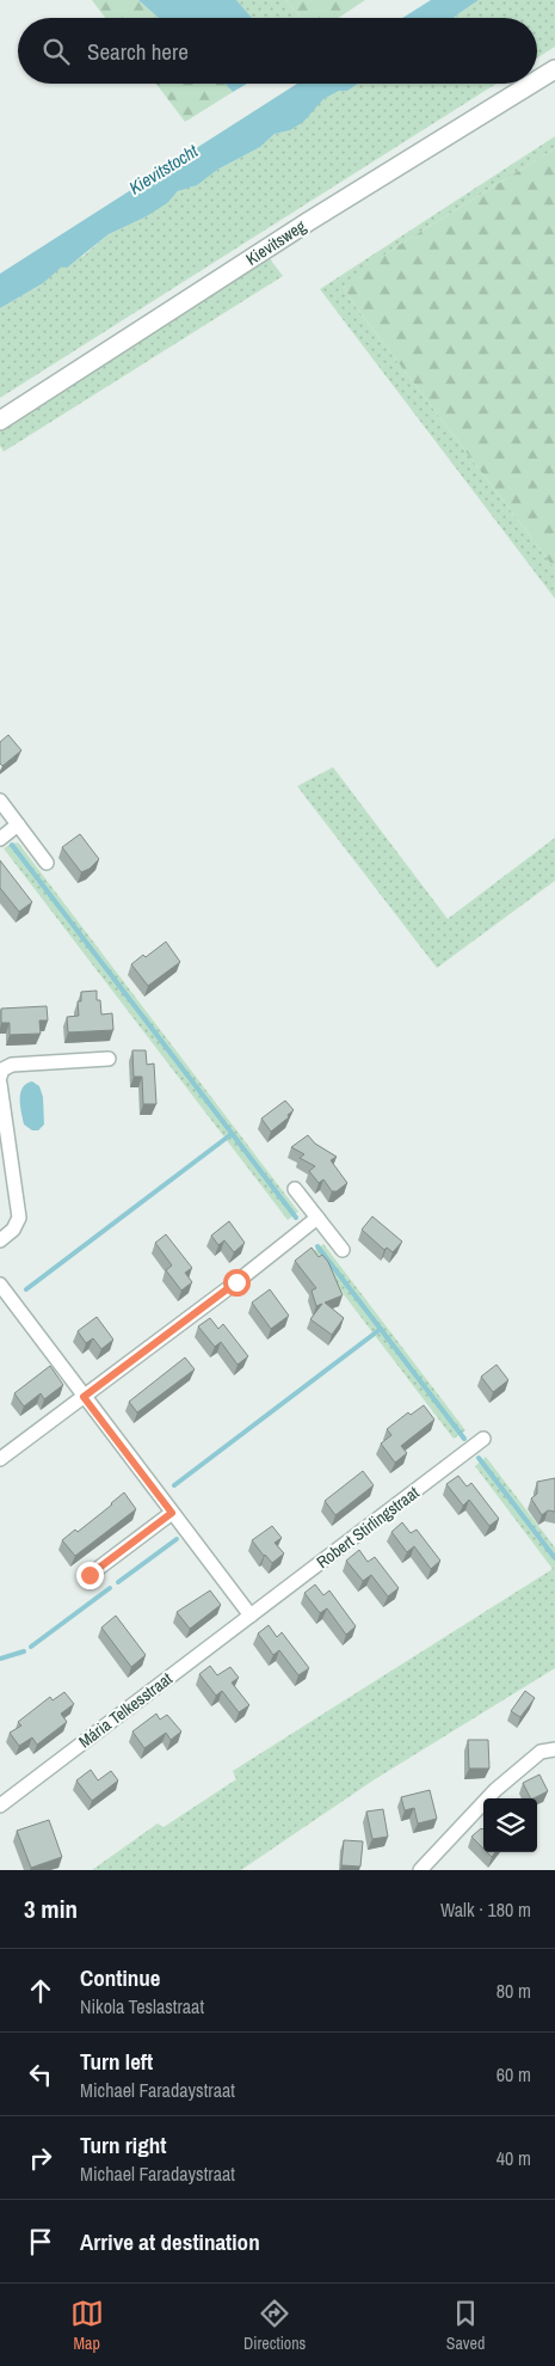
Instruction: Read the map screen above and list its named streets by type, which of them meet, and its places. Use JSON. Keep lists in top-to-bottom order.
{
  "streets": {
    "street": ["Kievitsweg", "Robert Stirlingstraat", "Mária Telkesstraat"]
  },
  "crossings": [
    ["Robert Stirlingstraat", "Mária Telkesstraat"]
  ],
  "water": ["Kievitstocht"],
  "page": {
    "search": "Search here",
    "heading": ["3 min", "Walk · 180 m"],
    "list": [
      ["Continue", "Nikola Teslastraat", "80 m"],
      ["Turn left", "Michael Faradaystraat", "60 m"],
      ["Turn right", "Michael Faradaystraat", "40 m"],
      "Arrive at destination"
    ],
    "nav": ["Map", "Directions", "Saved"]
  }
}
